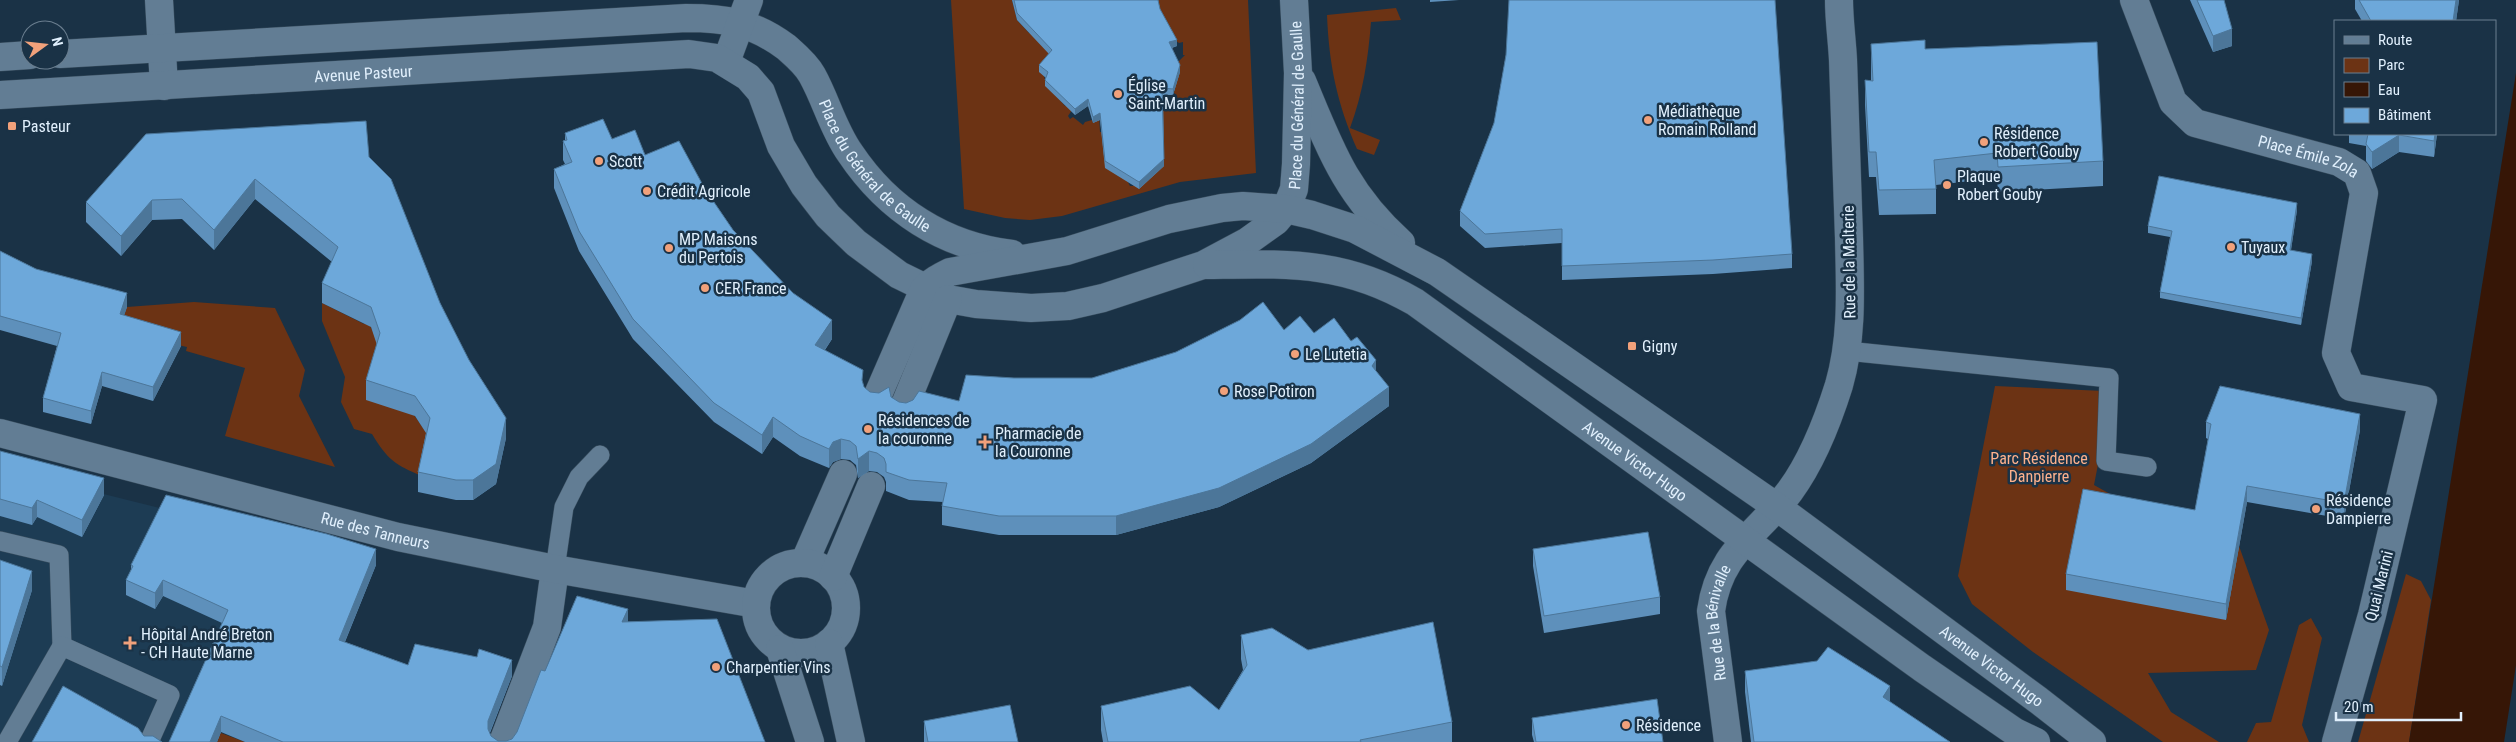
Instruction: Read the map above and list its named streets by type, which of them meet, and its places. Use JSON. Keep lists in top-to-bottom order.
{
  "streets": {
    "main road": [
      "Avenue Pasteur",
      "Place du Général de Gaulle",
      "Place Émile Zola",
      "Rue de la Malterie",
      "Avenue Victor Hugo",
      "Rue des Tanneurs",
      "Quai Marini",
      "Rue de la Bénivalle"
    ]
  },
  "crossings": [
    ["Avenue Pasteur", "Place du Général de Gaulle"],
    ["Place du Général de Gaulle", "Avenue Victor Hugo"],
    ["Place Émile Zola", "Quai Marini"],
    ["Rue de la Malterie", "Avenue Victor Hugo"],
    ["Rue de la Malterie", "Rue de la Bénivalle"],
    ["Avenue Victor Hugo", "Rue de la Bénivalle"]
  ],
  "parks": ["Parc Résidence Danpierre"],
  "places": {
    "other": [
      "Église Saint-Martin",
      "Médiathèque Romain Rolland",
      "Résidence Robert Gouby",
      "Scott",
      "Plaque Robert Gouby",
      "Crédit Agricole",
      "Tuyaux",
      "MP Maisons du Pertois",
      "CER France",
      "Le Lutetia",
      "Rose Potiron",
      "Résidences de la couronne",
      "Résidence Dampierre",
      "Charpentier Vins",
      "Résidence"
    ],
    "transit": ["Pasteur", "Gigny"],
    "health": ["Pharmacie de la Couronne", "Hôpital André Breton - CH Haute Marne"]
  },
  "legend": [
    "Route",
    "Parc",
    "Eau",
    "Bâtiment"
  ],
  "scale_bar": "20 m",
  "north": "right"
}
